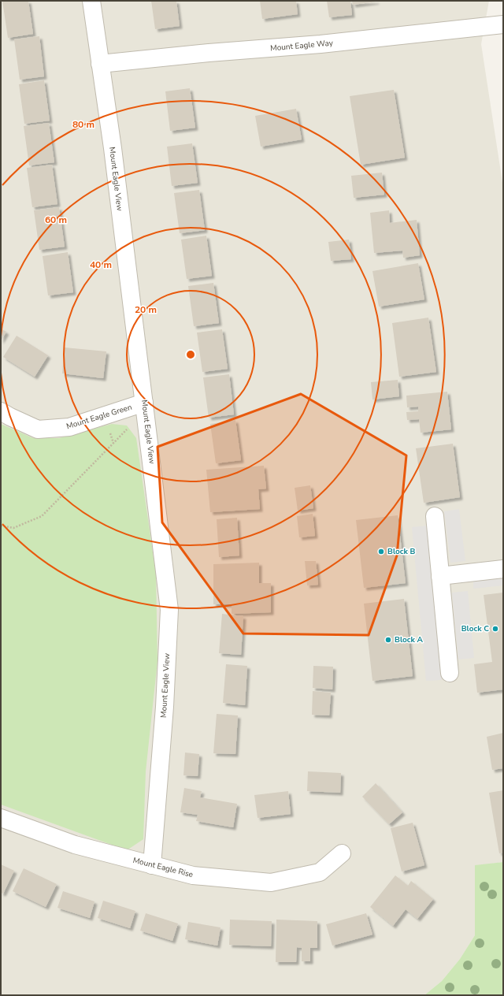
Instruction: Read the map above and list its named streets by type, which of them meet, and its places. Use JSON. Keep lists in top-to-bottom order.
{
  "streets": {
    "street": [
      "Mount Eagle Way",
      "Mount Eagle View",
      "Mount Eagle Green",
      "Mount Eagle Rise"
    ]
  },
  "crossings": [
    ["Mount Eagle Way", "Mount Eagle View"],
    ["Mount Eagle View", "Mount Eagle Green"],
    ["Mount Eagle View", "Mount Eagle Rise"]
  ],
  "places": ["Block B", "Block C", "Block A"],
  "rings": [
    "80 m",
    "60 m",
    "40 m",
    "20 m"
  ]
}
